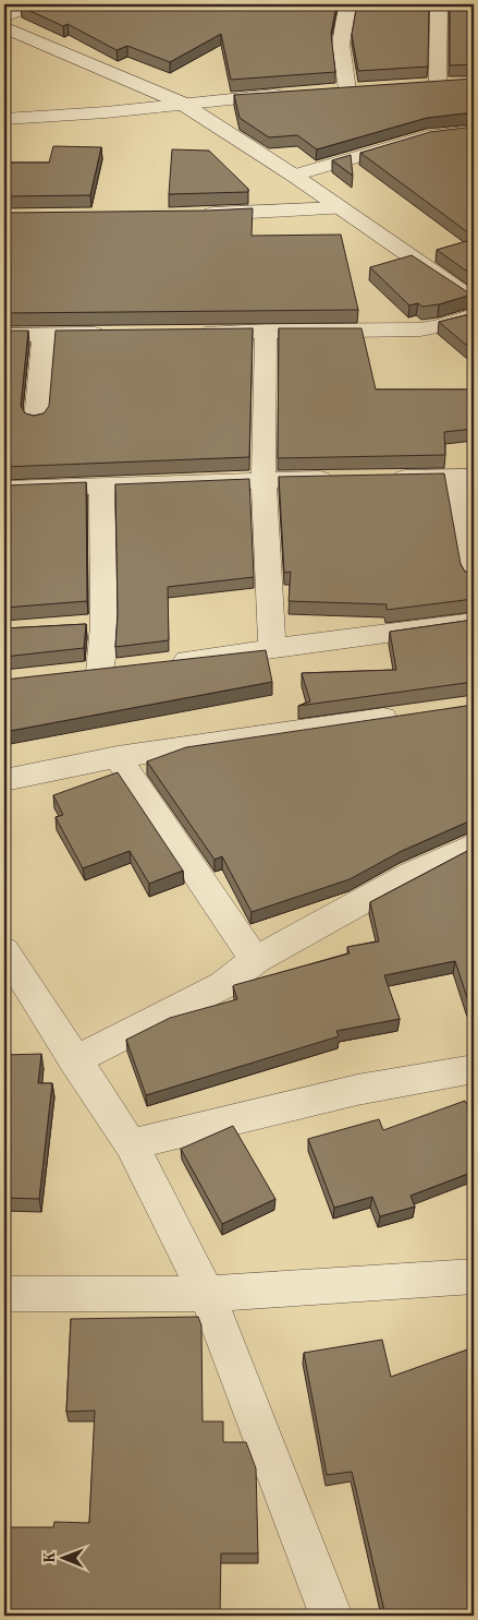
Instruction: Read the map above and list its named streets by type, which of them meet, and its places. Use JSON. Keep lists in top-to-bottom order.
{
  "north": "left"
}
